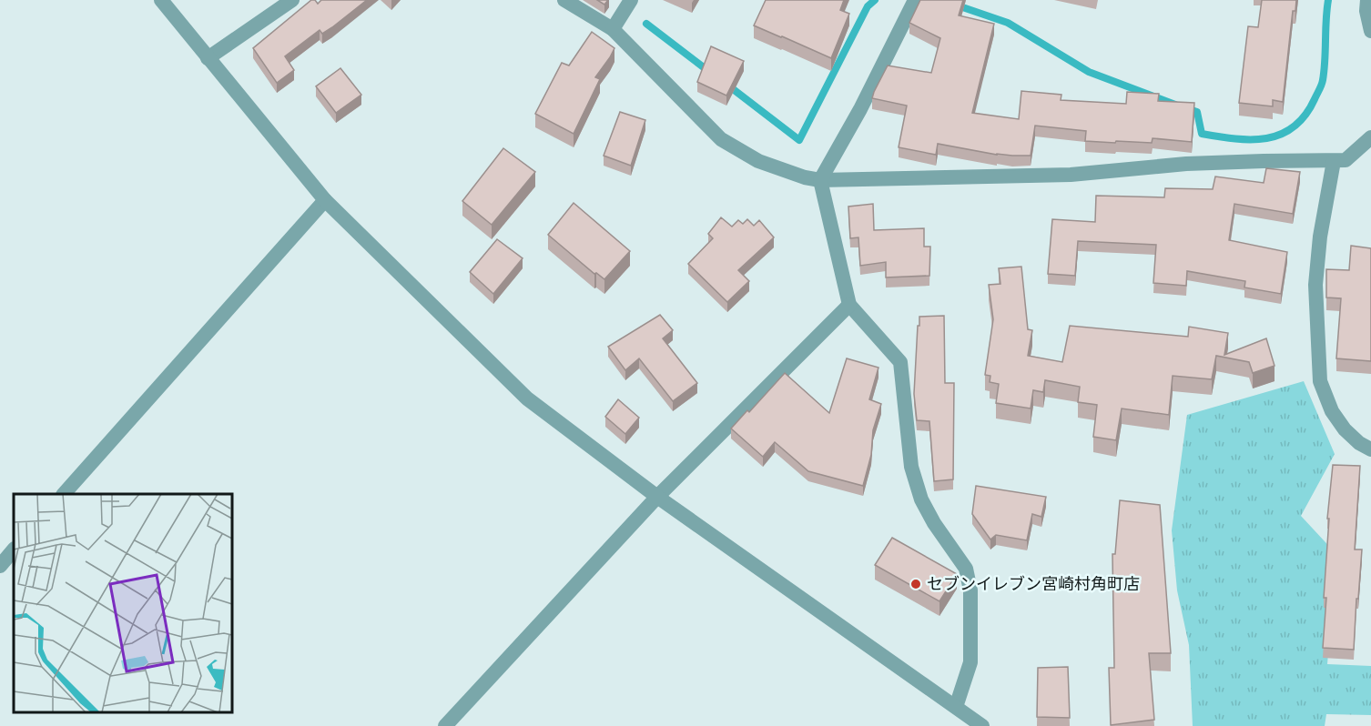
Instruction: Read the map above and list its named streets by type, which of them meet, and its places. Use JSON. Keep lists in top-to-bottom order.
{
  "places": ["セブンイレブン宮崎村角町店"]
}
